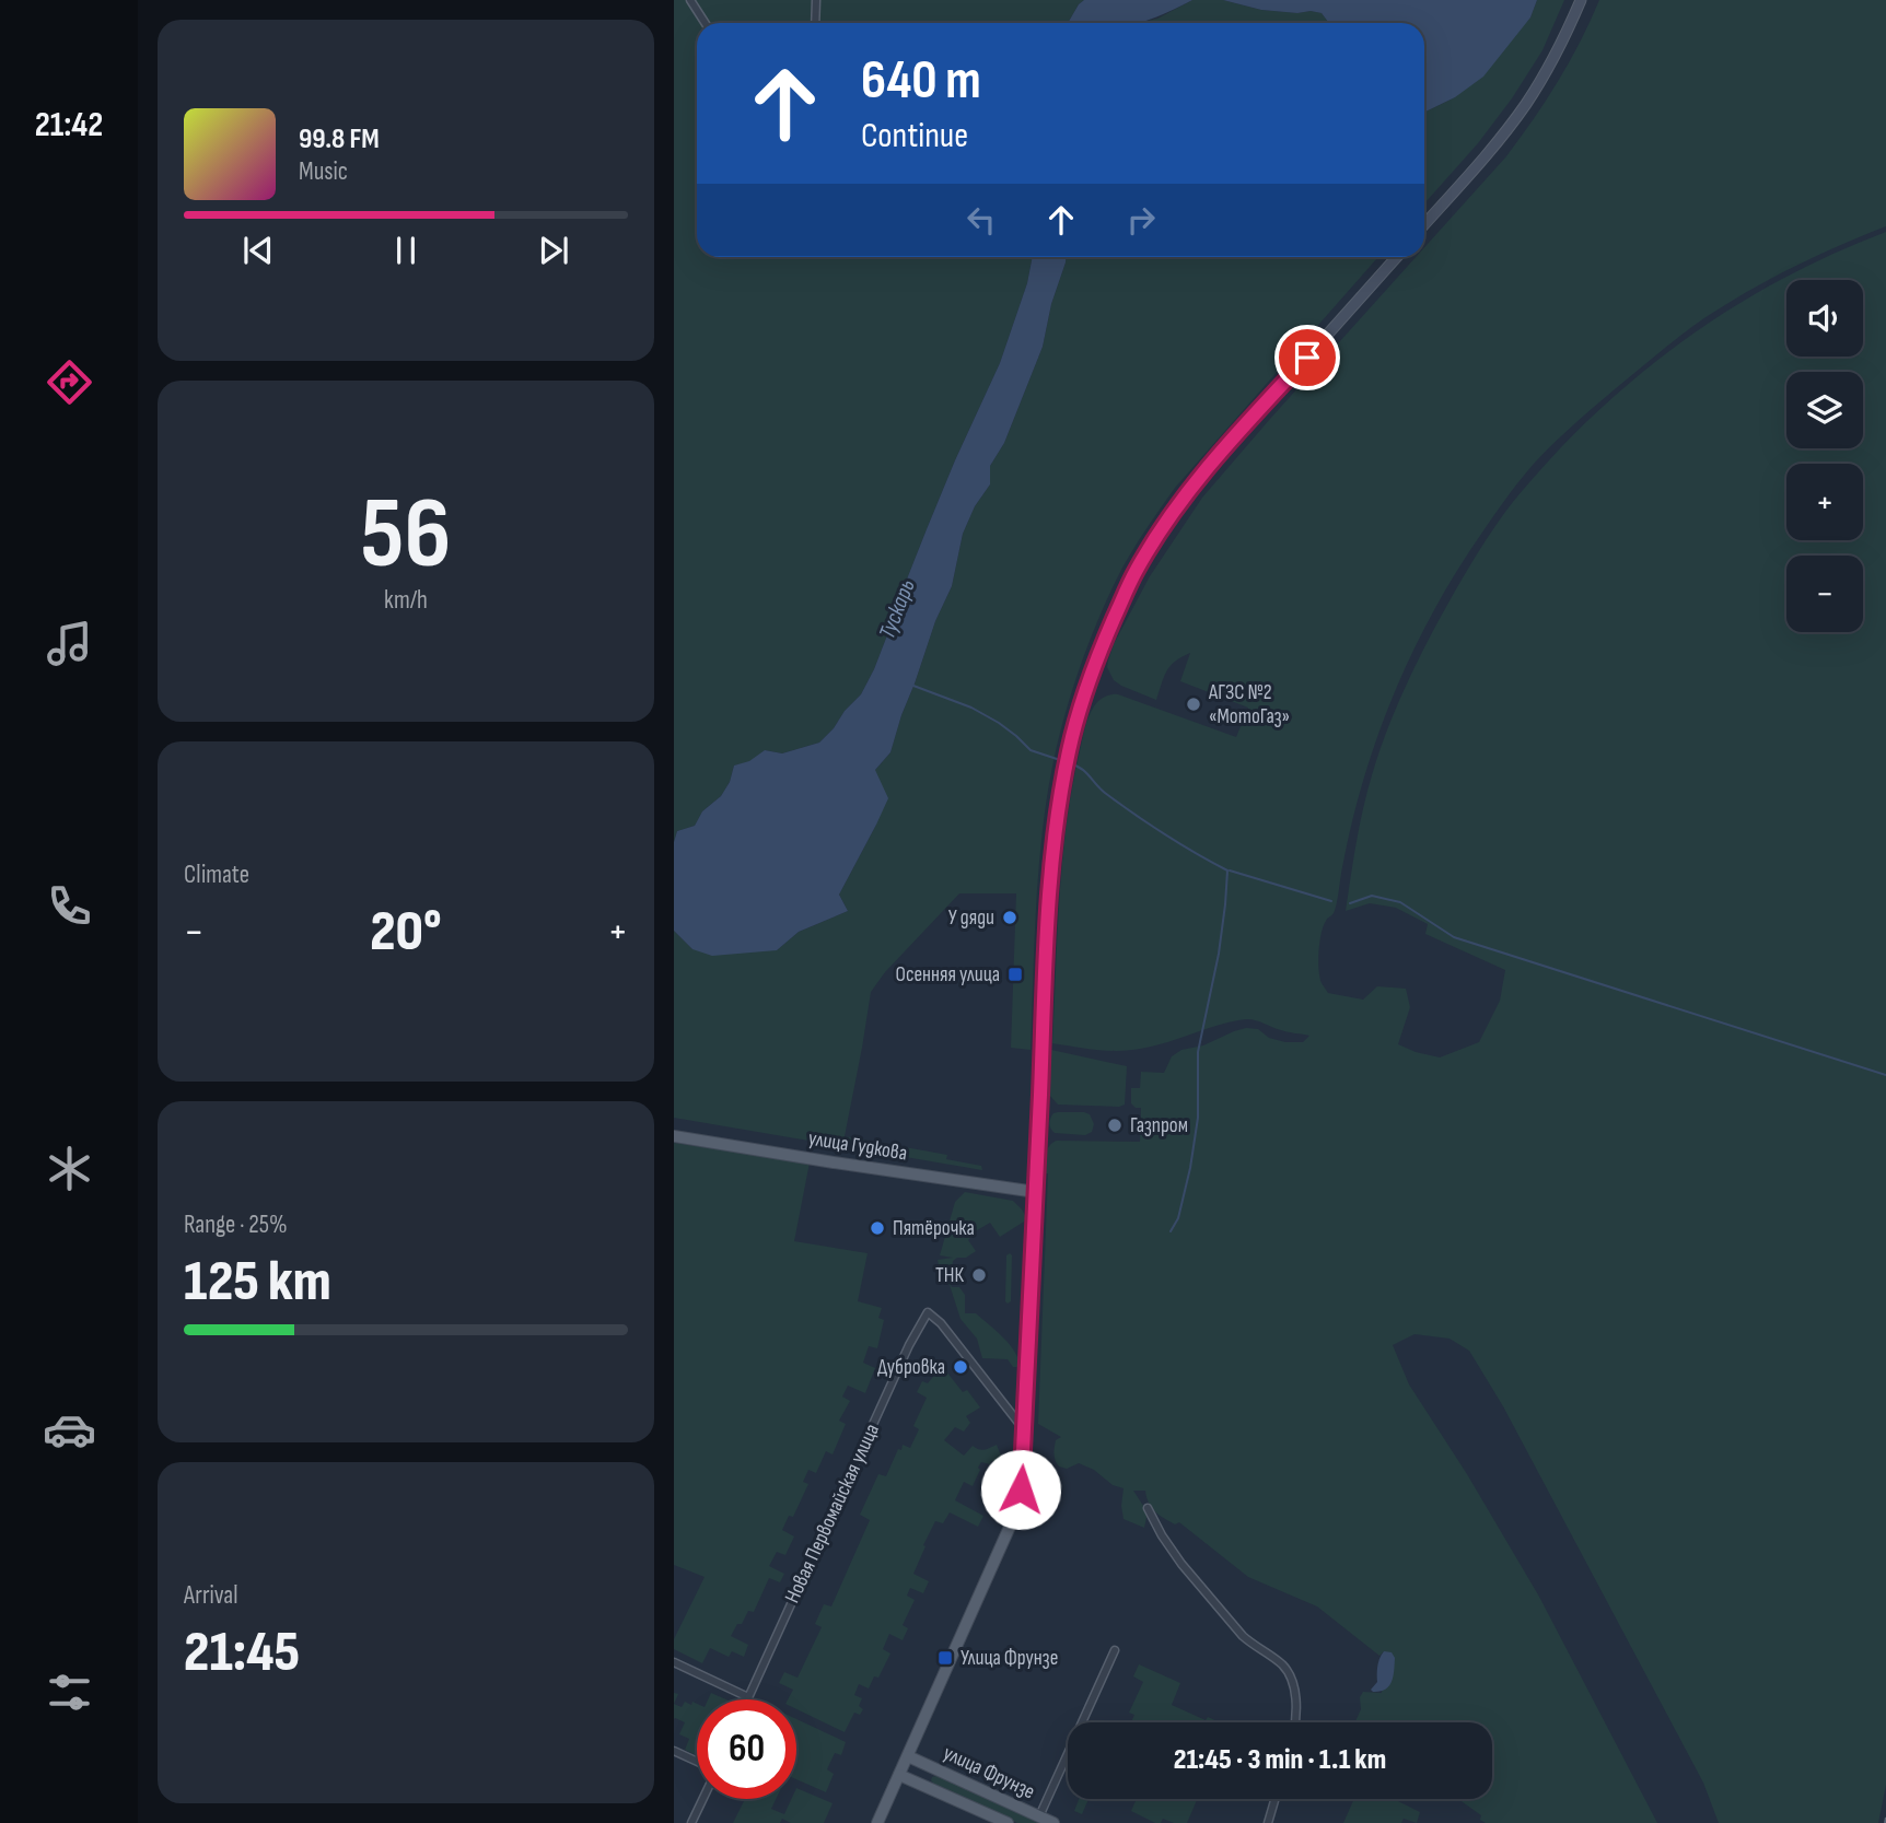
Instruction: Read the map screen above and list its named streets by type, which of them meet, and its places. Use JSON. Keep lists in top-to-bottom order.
{
  "streets": {
    "main road": ["улица Гудкова", "улица Фрунзе"],
    "street": ["Новая Первомайская улица"]
  },
  "water": ["Тускарь"],
  "places": {
    "other": [
      "АГЗС №2 «МотоГаз»",
      "У дяди",
      "Газпром",
      "Пятёрочка",
      "ТНК",
      "Дубровка"
    ],
    "transit": ["Осенняя улица", "Улица Фрунзе"]
  },
  "page": {
    "tabs": "21:42",
    "turn": ["640 m", "Continue"],
    "song": ["99.8 FM", "Music"],
    "map_buttons": ["+", "−"],
    "tile": [
      ["56", "km/h"],
      "Climate",
      ["Range · 25%", "125 km"],
      ["Arrival", "21:45"]
    ],
    "heat": ["−", "20°", "+"],
    "limit": "60",
    "trip": "21:45 · 3 min · 1.1 km"
  }
}
